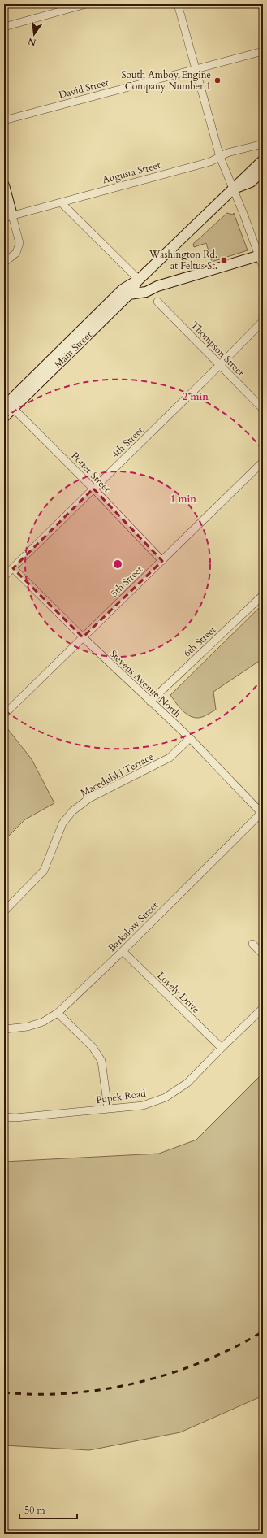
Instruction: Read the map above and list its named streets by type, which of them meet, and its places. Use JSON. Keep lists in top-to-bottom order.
{
  "streets": {
    "main road": ["Main Street"],
    "street": [
      "David Street",
      "Augusta Street",
      "Thompson Street",
      "4th Street",
      "Potter Street",
      "5th Street",
      "6th Street",
      "Stevens Avenue North",
      "Macedulski Terrace",
      "Barkalow Street",
      "Lovely Drive",
      "Pupek Road"
    ]
  },
  "crossings": [
    ["Thompson Street", "4th Street"],
    ["Main Street", "Potter Street"],
    ["4th Street", "Potter Street"],
    ["4th Street", "Stevens Avenue North"],
    ["Potter Street", "5th Street"],
    ["5th Street", "Stevens Avenue North"],
    ["6th Street", "Stevens Avenue North"],
    ["Stevens Avenue North", "Macedulski Terrace"],
    ["Stevens Avenue North", "Barkalow Street"],
    ["Barkalow Street", "Lovely Drive"],
    ["Lovely Drive", "Pupek Road"]
  ],
  "places": {
    "other": ["South Amboy Engine Company Number 1"],
    "transit": ["Washington Rd. at Feltus St."]
  },
  "scale_bar": "50 m",
  "north": "bottom",
  "rings": ["2 min", "1 min"]
}
